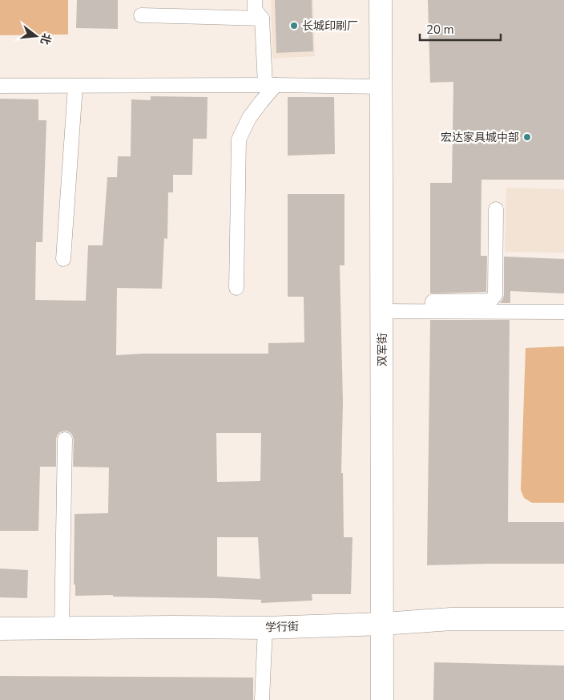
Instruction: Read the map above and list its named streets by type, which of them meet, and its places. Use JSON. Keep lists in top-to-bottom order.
{
  "streets": {
    "street": ["双军街", "学行街"]
  },
  "crossings": [
    ["双军街", "学行街"]
  ],
  "places": ["长城印刷厂", "宏达家具城中部"],
  "scale_bar": "20 m",
  "north": "right"
}
